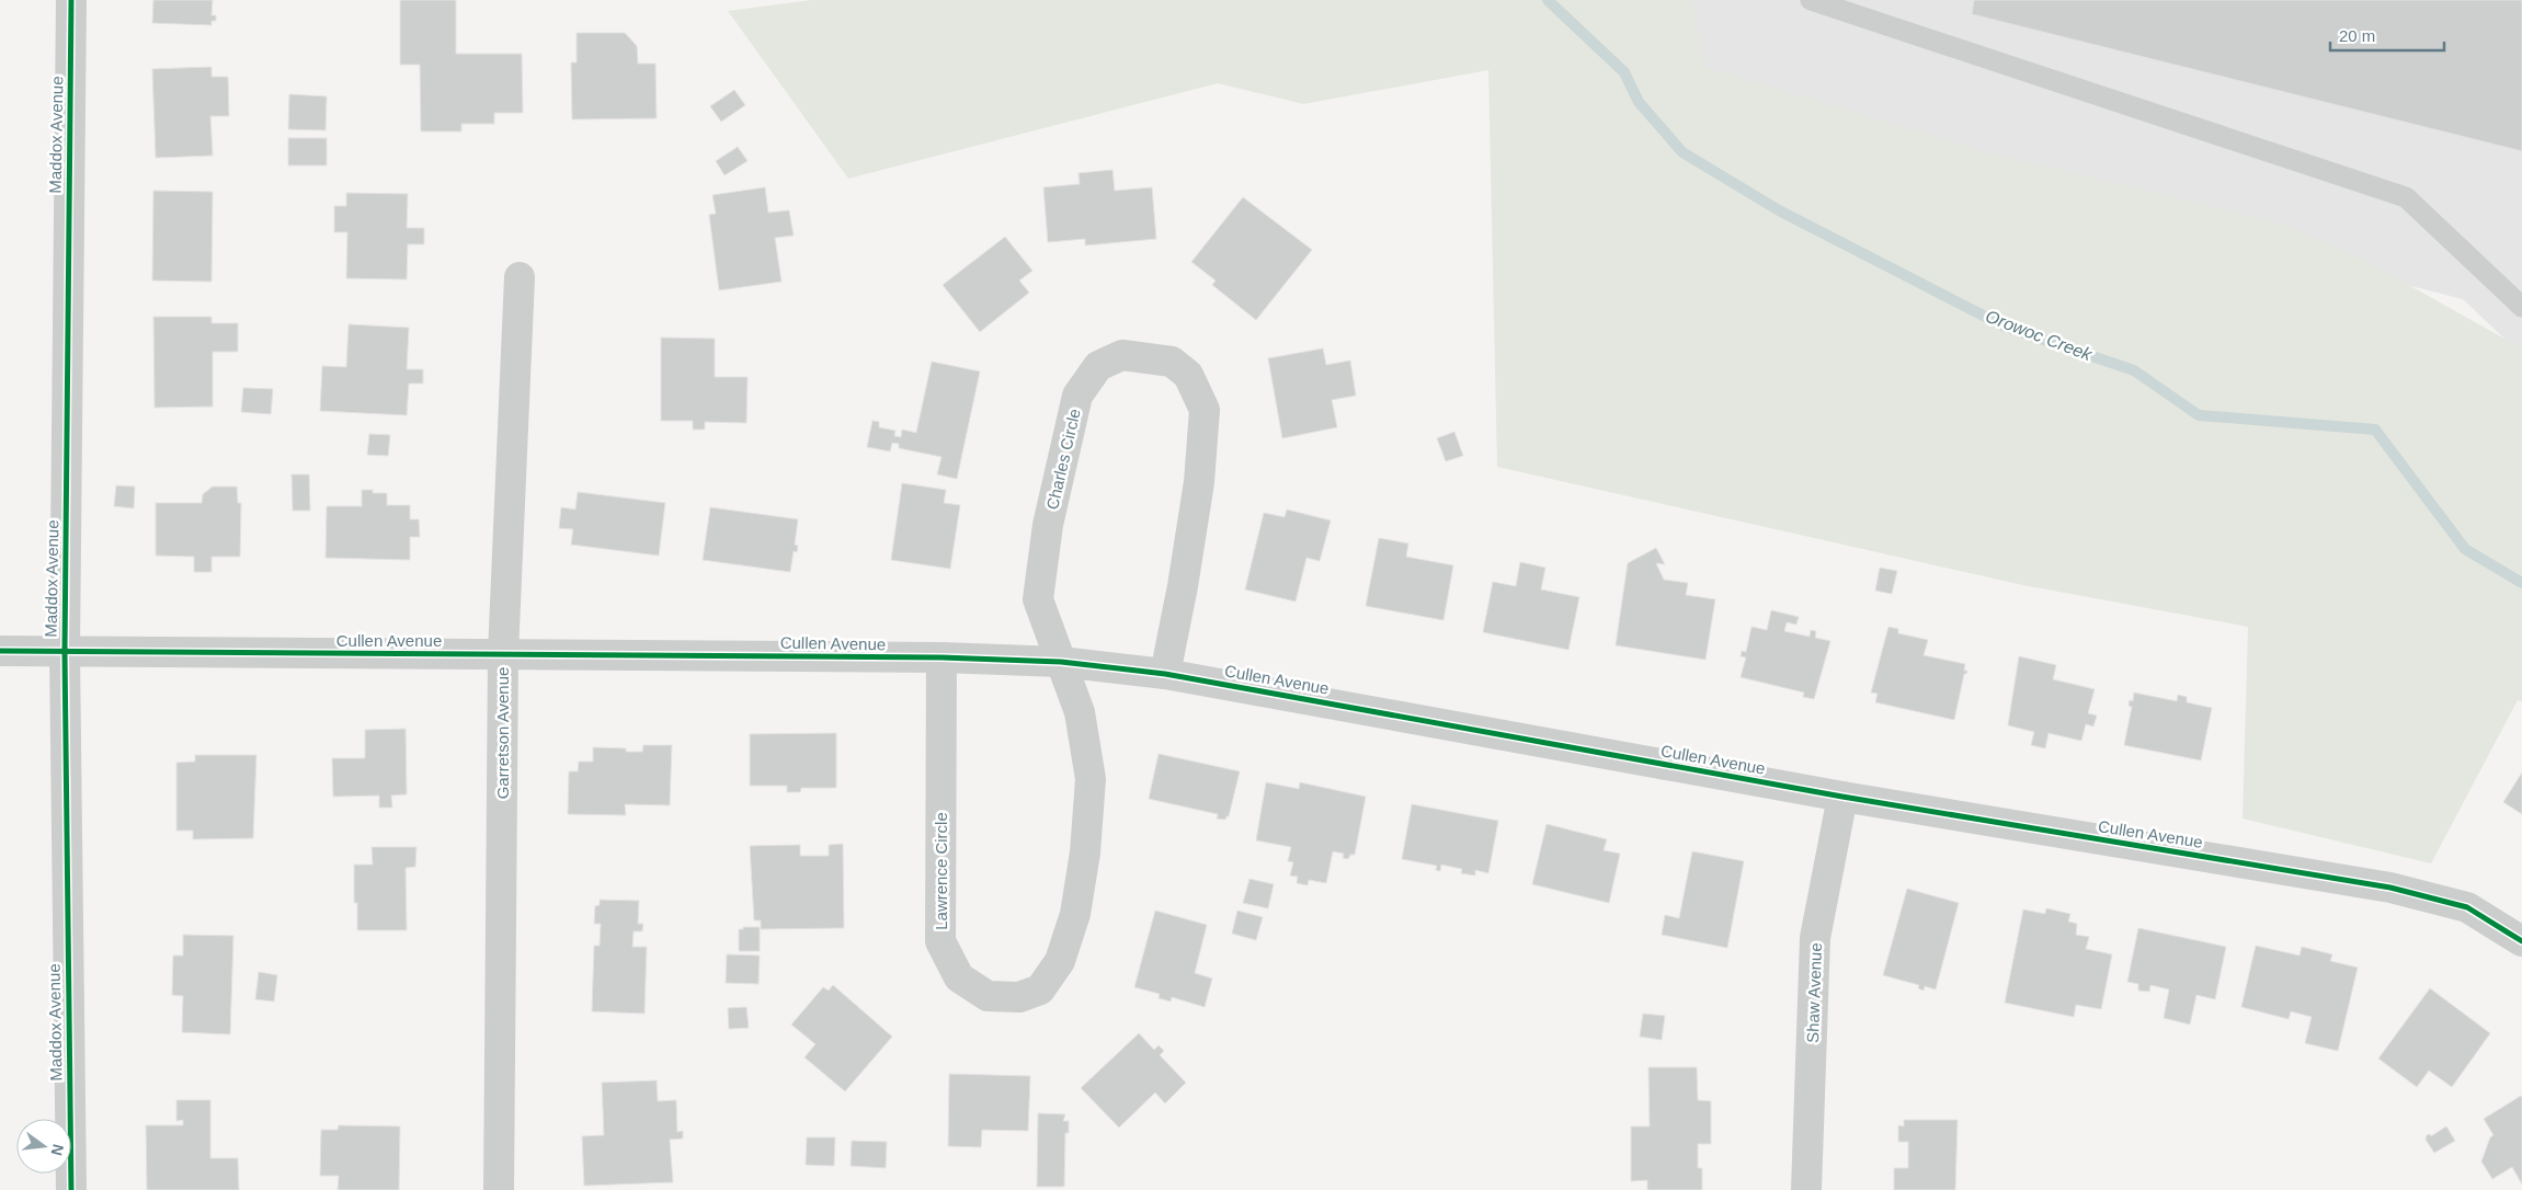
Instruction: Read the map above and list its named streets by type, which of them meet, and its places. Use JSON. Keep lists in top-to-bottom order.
{
  "streets": {
    "street": [
      "Maddox Avenue",
      "Charles Circle",
      "Cullen Avenue",
      "Garretson Avenue",
      "Lawrence Circle",
      "Shaw Avenue"
    ]
  },
  "crossings": [
    ["Maddox Avenue", "Cullen Avenue"],
    ["Charles Circle", "Cullen Avenue"],
    ["Charles Circle", "Lawrence Circle"],
    ["Cullen Avenue", "Garretson Avenue"],
    ["Cullen Avenue", "Lawrence Circle"],
    ["Cullen Avenue", "Shaw Avenue"]
  ],
  "water": ["Orowoc Creek"],
  "scale_bar": "20 m",
  "north": "right"
}
